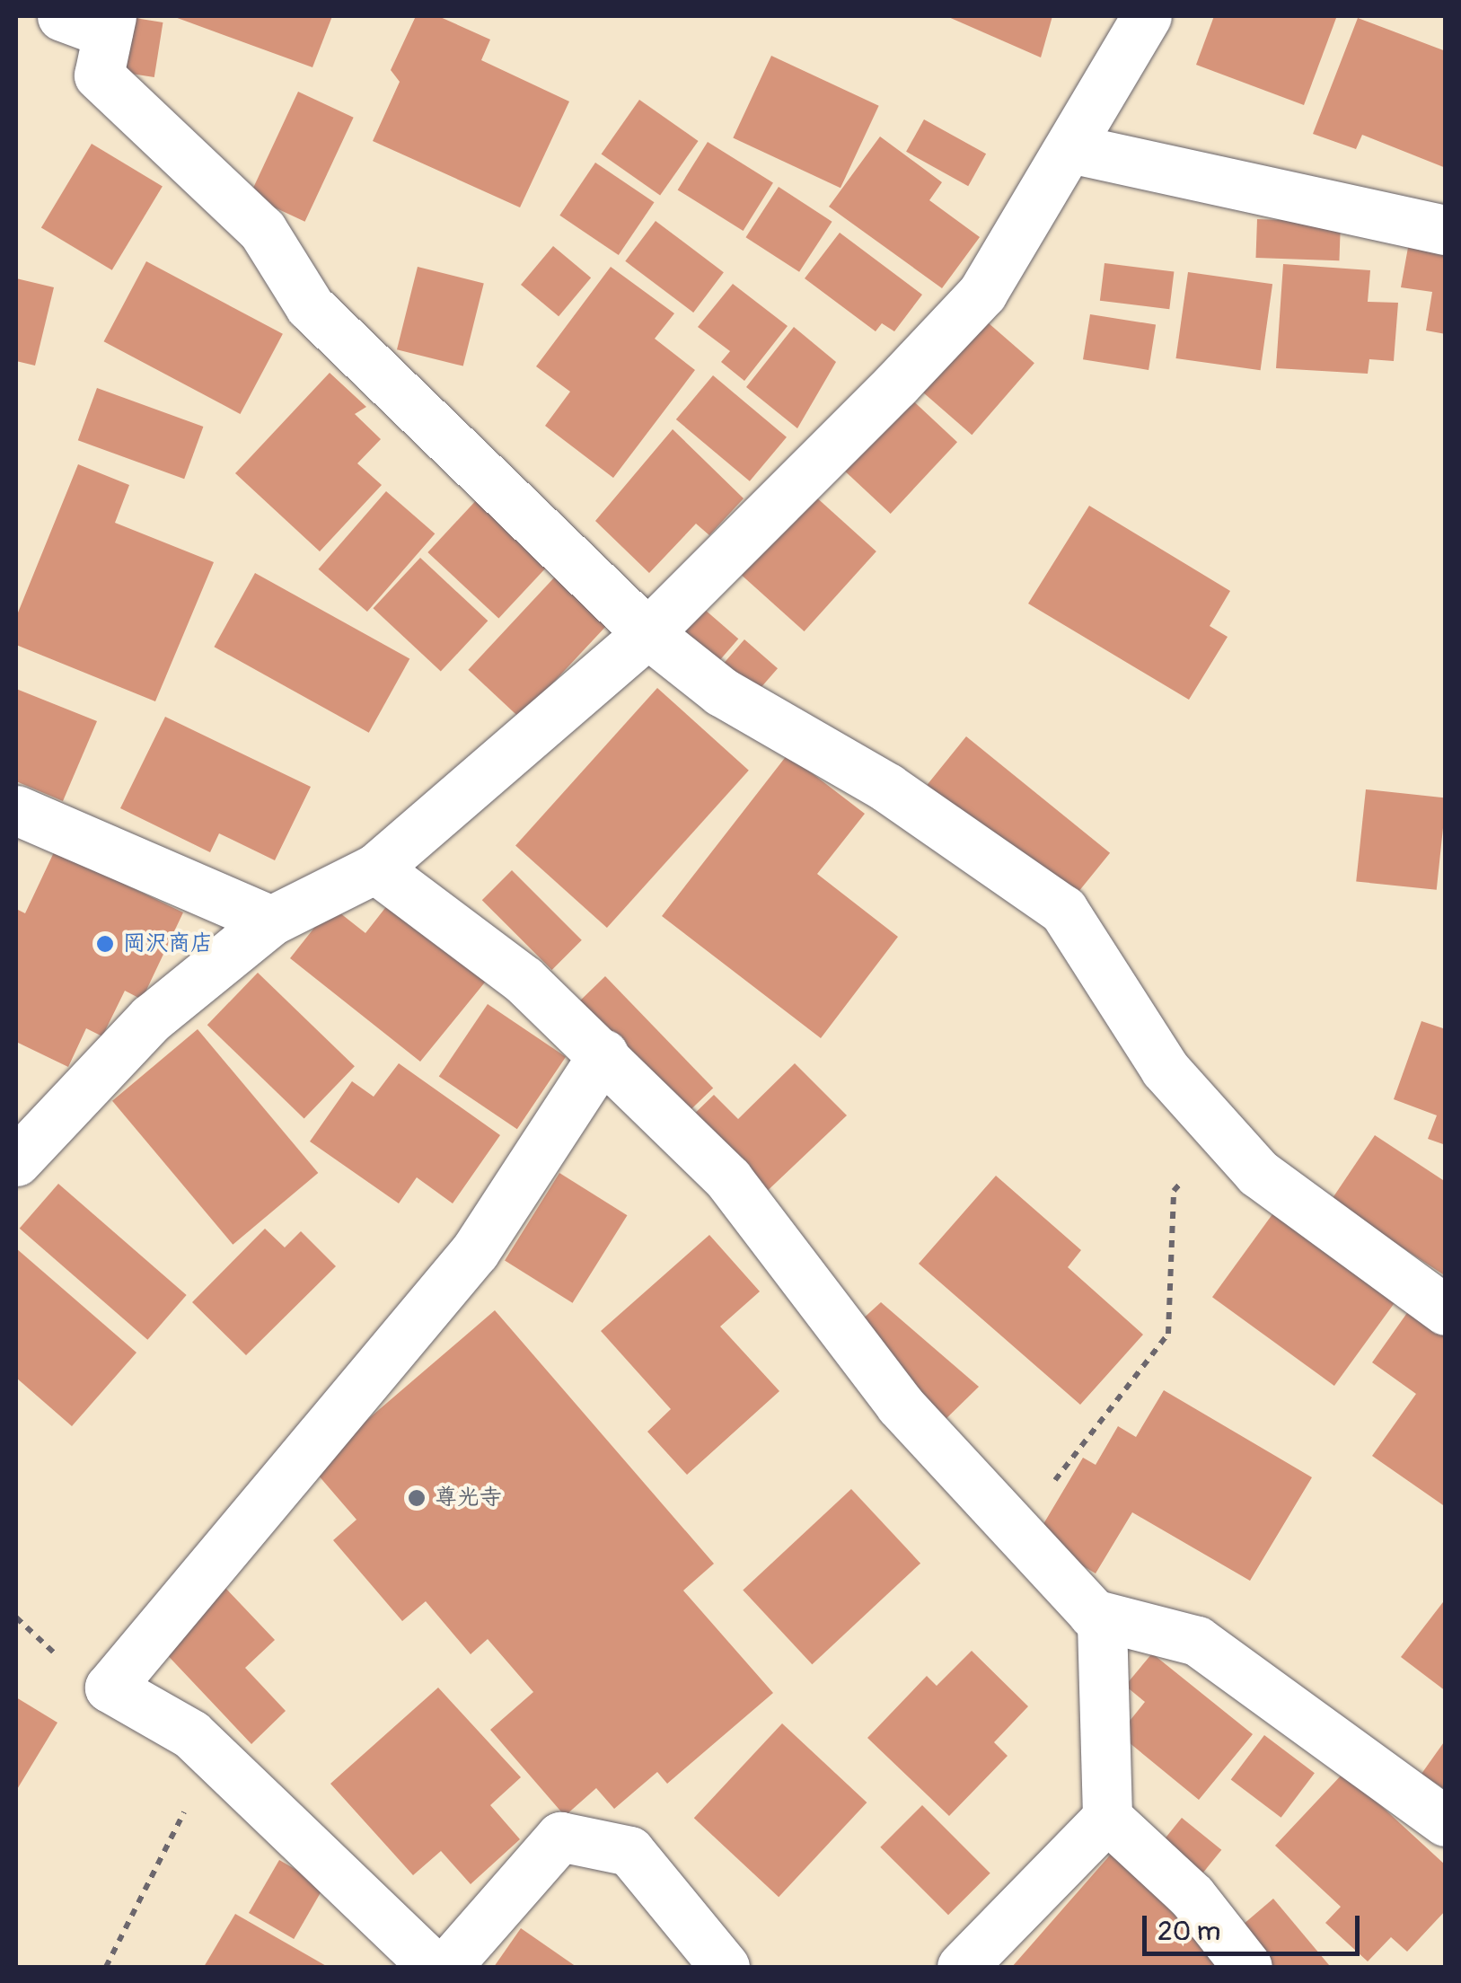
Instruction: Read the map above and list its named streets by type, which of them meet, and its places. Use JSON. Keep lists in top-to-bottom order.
{
  "places": ["岡沢商店", "尊光寺"],
  "scale_bar": "20 m"
}
